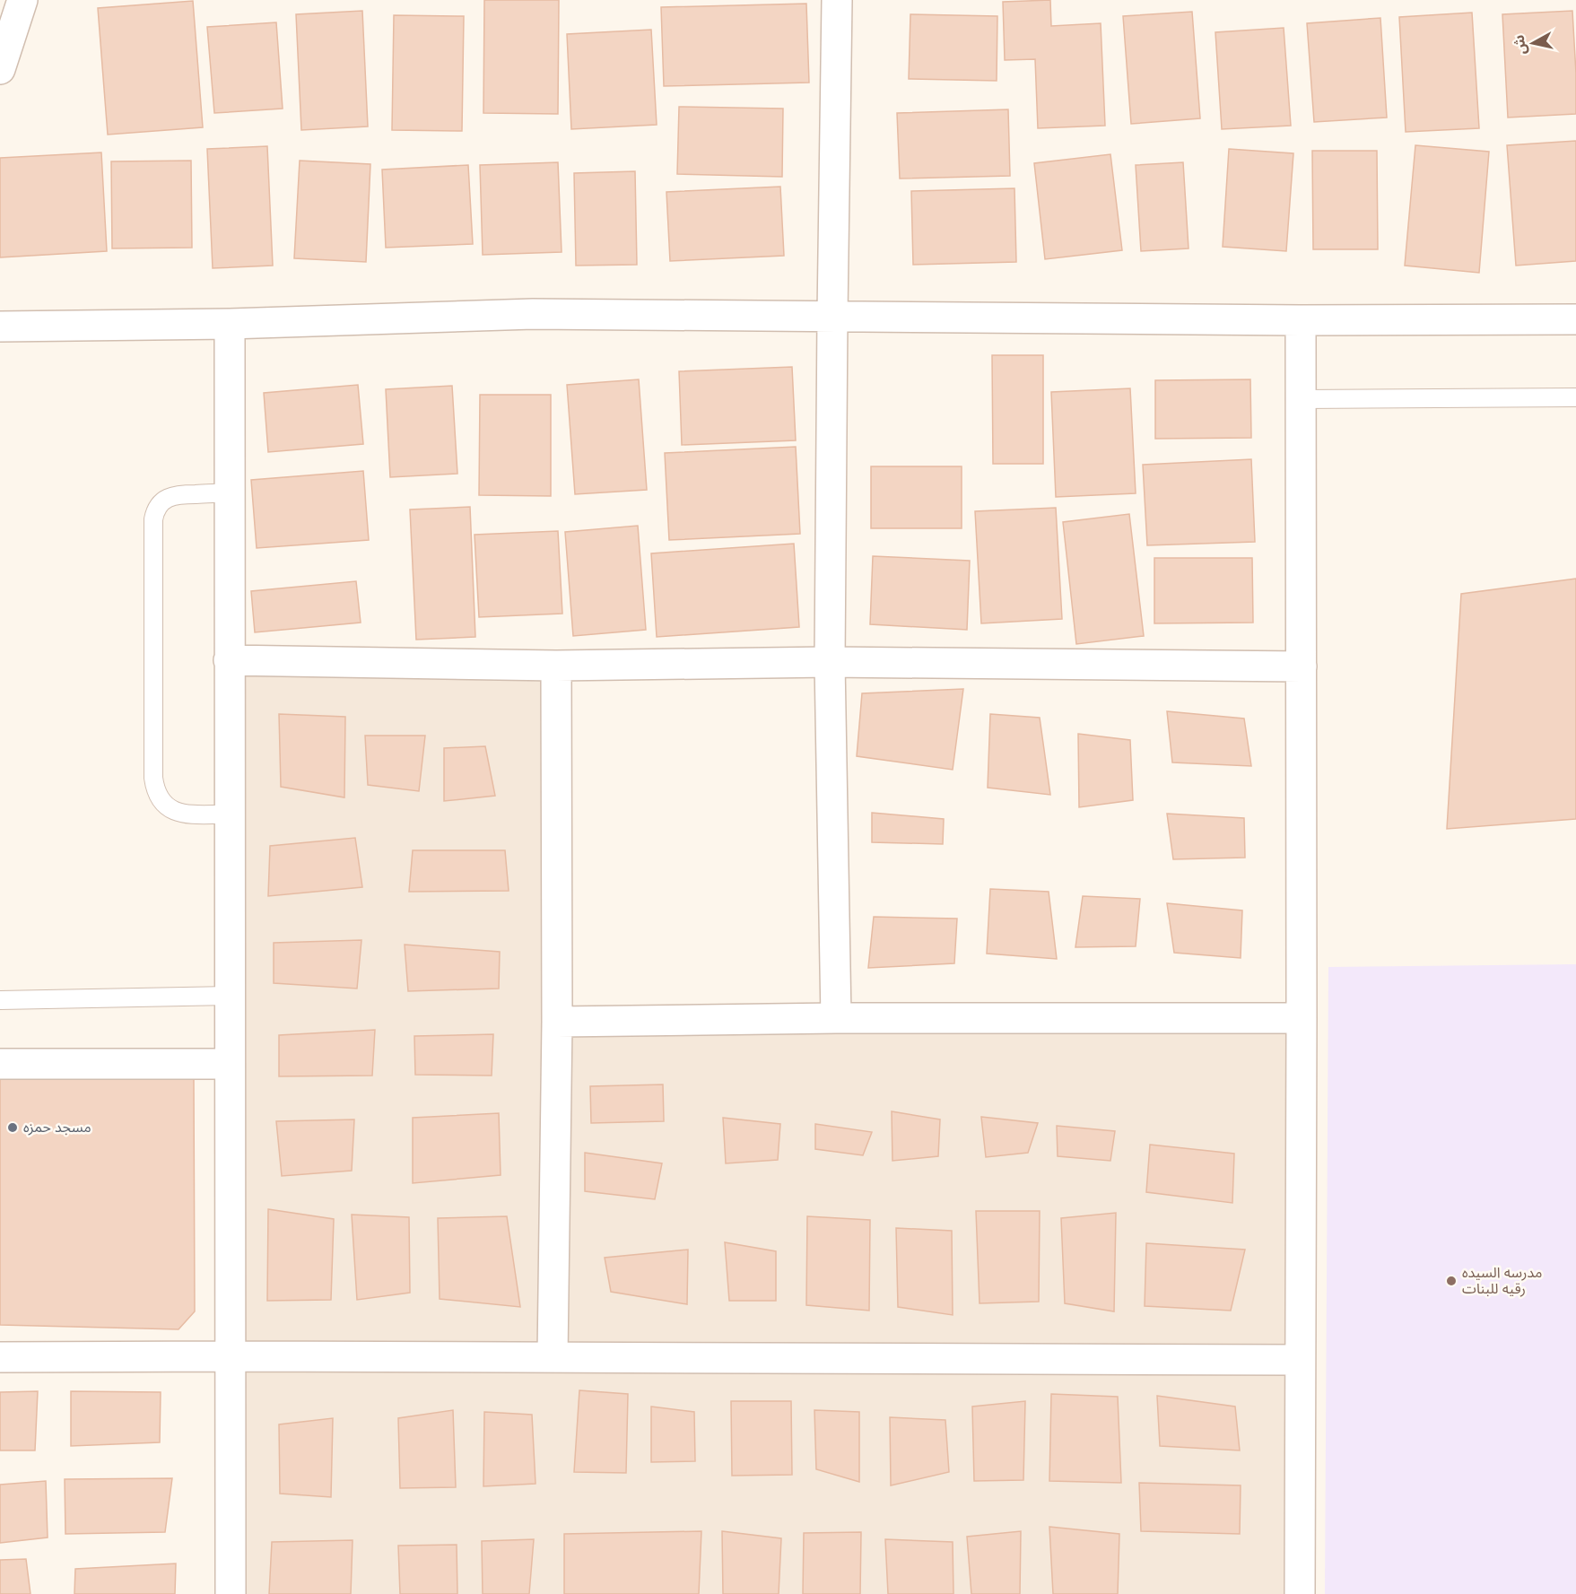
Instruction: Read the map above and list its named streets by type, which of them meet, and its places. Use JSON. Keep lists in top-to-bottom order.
{
  "places": ["مسجد حمزه", "مدرسه السيده رقيه للبنات"],
  "north": "left"
}
